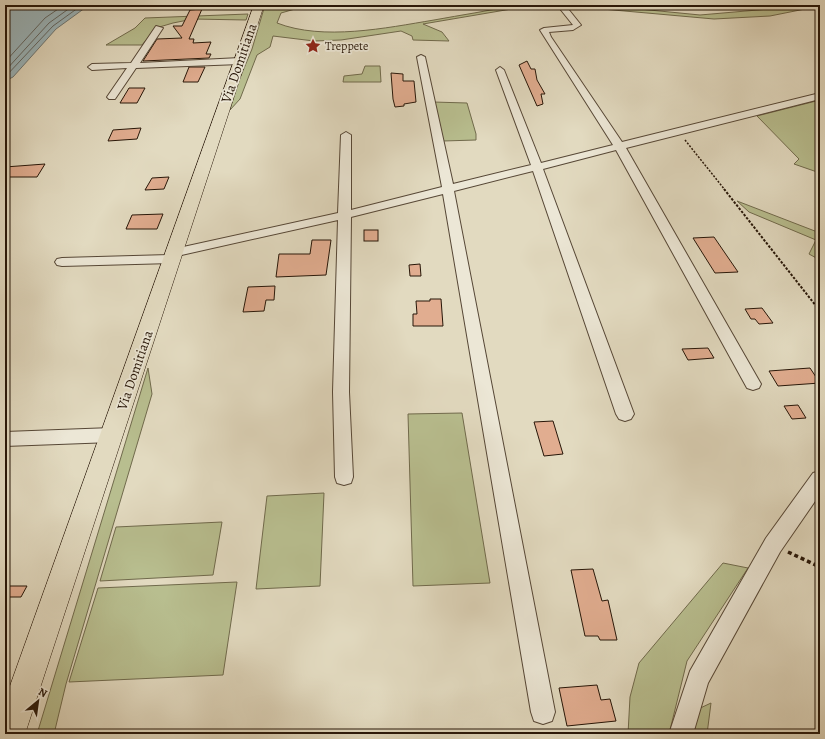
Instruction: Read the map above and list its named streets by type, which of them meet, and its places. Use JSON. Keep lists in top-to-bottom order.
{
  "streets": {
    "main road": ["Via Domitiana"]
  },
  "places": {
    "place": ["Treppete"]
  },
  "north": "top right"
}
